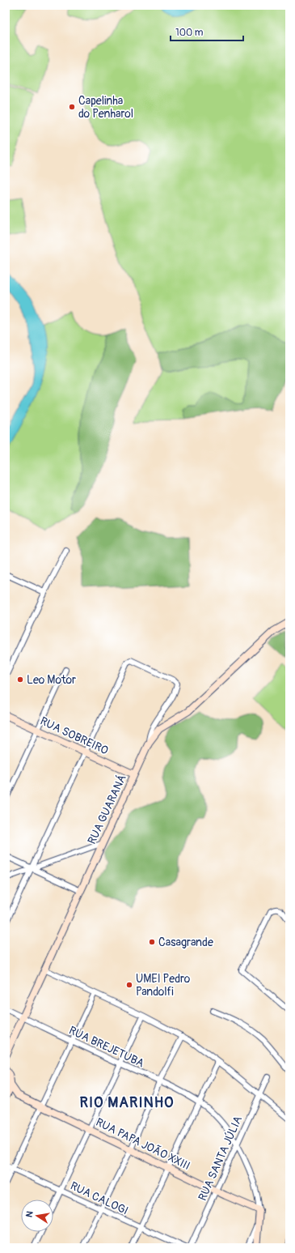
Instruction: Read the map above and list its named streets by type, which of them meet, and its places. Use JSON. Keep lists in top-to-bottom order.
{
  "streets": {
    "street": [
      "RUA SOBREIRO",
      "RUA GUARANÁ",
      "RUA BREJETUBA",
      "RUA PAPA JOÃO XXIII",
      "RUA SANTA JÚLIA",
      "RUA CALOGI"
    ]
  },
  "crossings": [
    ["RUA SOBREIRO", "RUA GUARANÁ"],
    ["RUA GUARANÁ", "RUA BREJETUBA"],
    ["RUA BREJETUBA", "RUA PAPA JOÃO XXIII"],
    ["RUA BREJETUBA", "RUA SANTA JÚLIA"],
    ["RUA PAPA JOÃO XXIII", "RUA SANTA JÚLIA"]
  ],
  "districts": ["RIO MARINHO"],
  "places": [
    "Capelinha do Penharol",
    "Leo Motor",
    "Casagrande",
    "UMEI Pedro Pandolfi"
  ],
  "scale_bar": "100 m",
  "north": "left"
}
